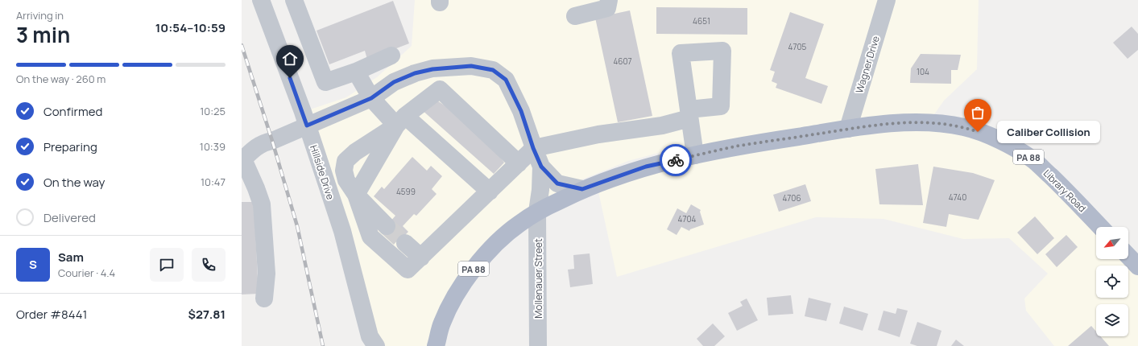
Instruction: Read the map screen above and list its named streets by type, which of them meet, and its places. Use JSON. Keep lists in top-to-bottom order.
{
  "streets": {
    "main road": ["PA 88", "Library Road"],
    "street": ["Wagner Drive", "Hillside Drive", "Mollenauer Street"]
  },
  "crossings": [
    ["Wagner Drive", "Library Road"],
    ["Library Road", "Mollenauer Street"]
  ],
  "places": ["Caliber Collision"],
  "house_numbers": [
    "4651",
    "4705",
    "4607",
    "104",
    "4599",
    "4740",
    "4706",
    "4704"
  ],
  "north": "bottom left",
  "page": {
    "heading": ["3 min", "Arriving in", "10:54–10:59"],
    "panel": [
      "Sam",
      "Courier · 4.4",
      "Order #8441",
      "$27.81"
    ],
    "bar": "On the way · 260 m",
    "list": [
      ["Confirmed", "10:25"],
      ["Preparing", "10:39"],
      ["On the way", "10:47"],
      "Delivered"
    ],
    "bubble": "Caliber Collision",
    "round": "S"
  }
}
